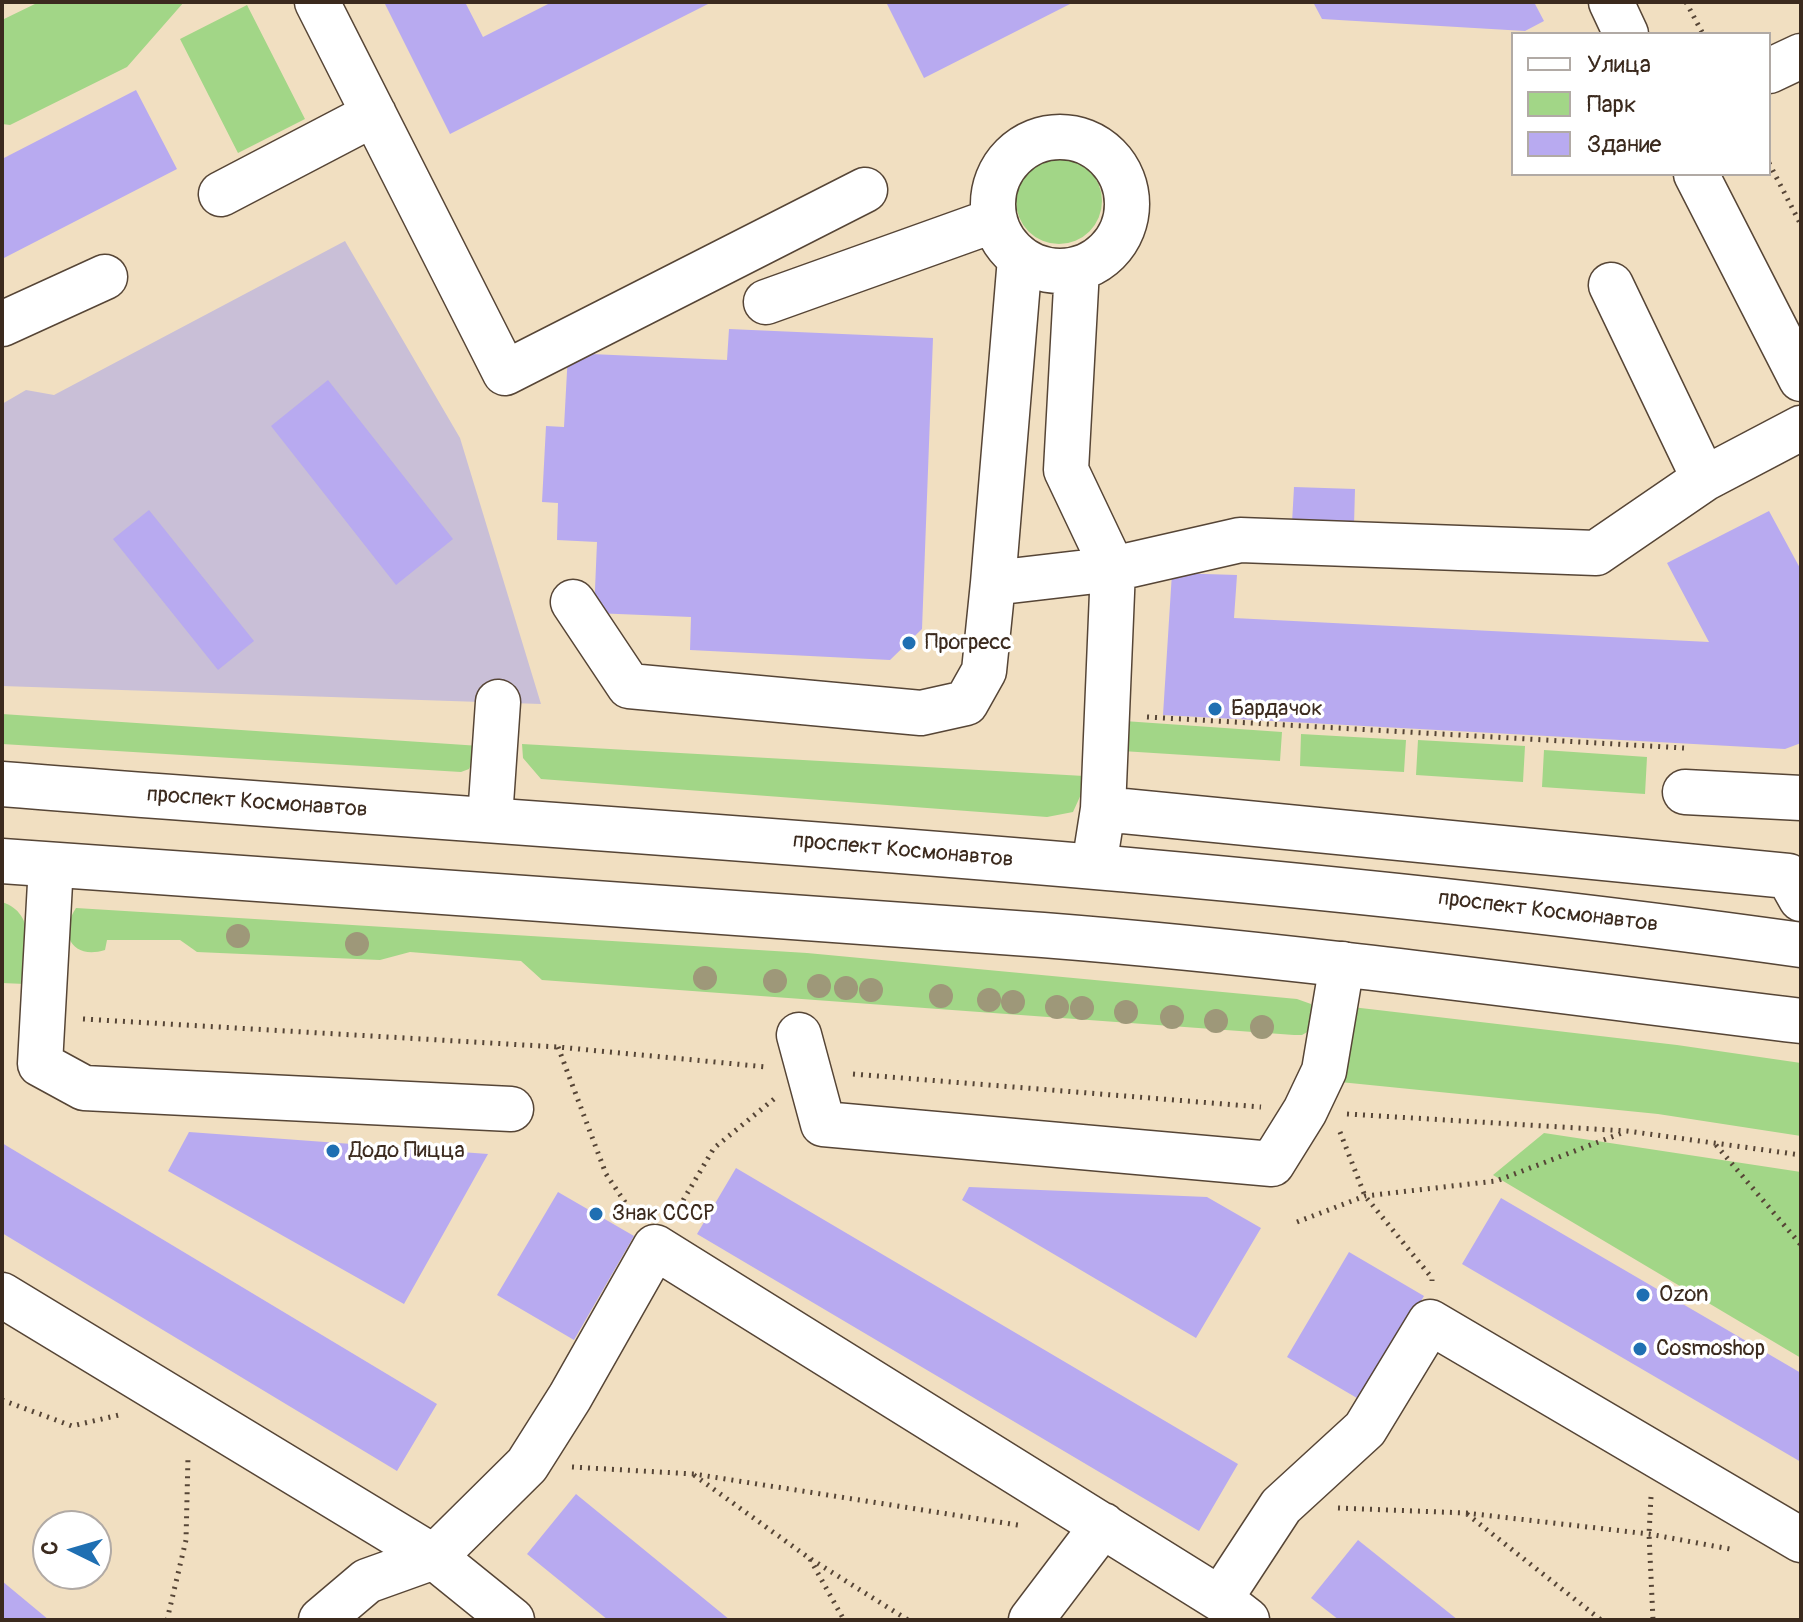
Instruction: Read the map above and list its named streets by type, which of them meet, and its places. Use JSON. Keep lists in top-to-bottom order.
{
  "streets": {
    "main road": ["проспект Космонавтов"]
  },
  "places": [
    "Прогресс",
    "Бардачок",
    "Додо Пицца",
    "Знак СССР",
    "Ozon",
    "Cosmoshop"
  ],
  "legend": ["Улица", "Парк", "Здание"],
  "north": "left"
}
